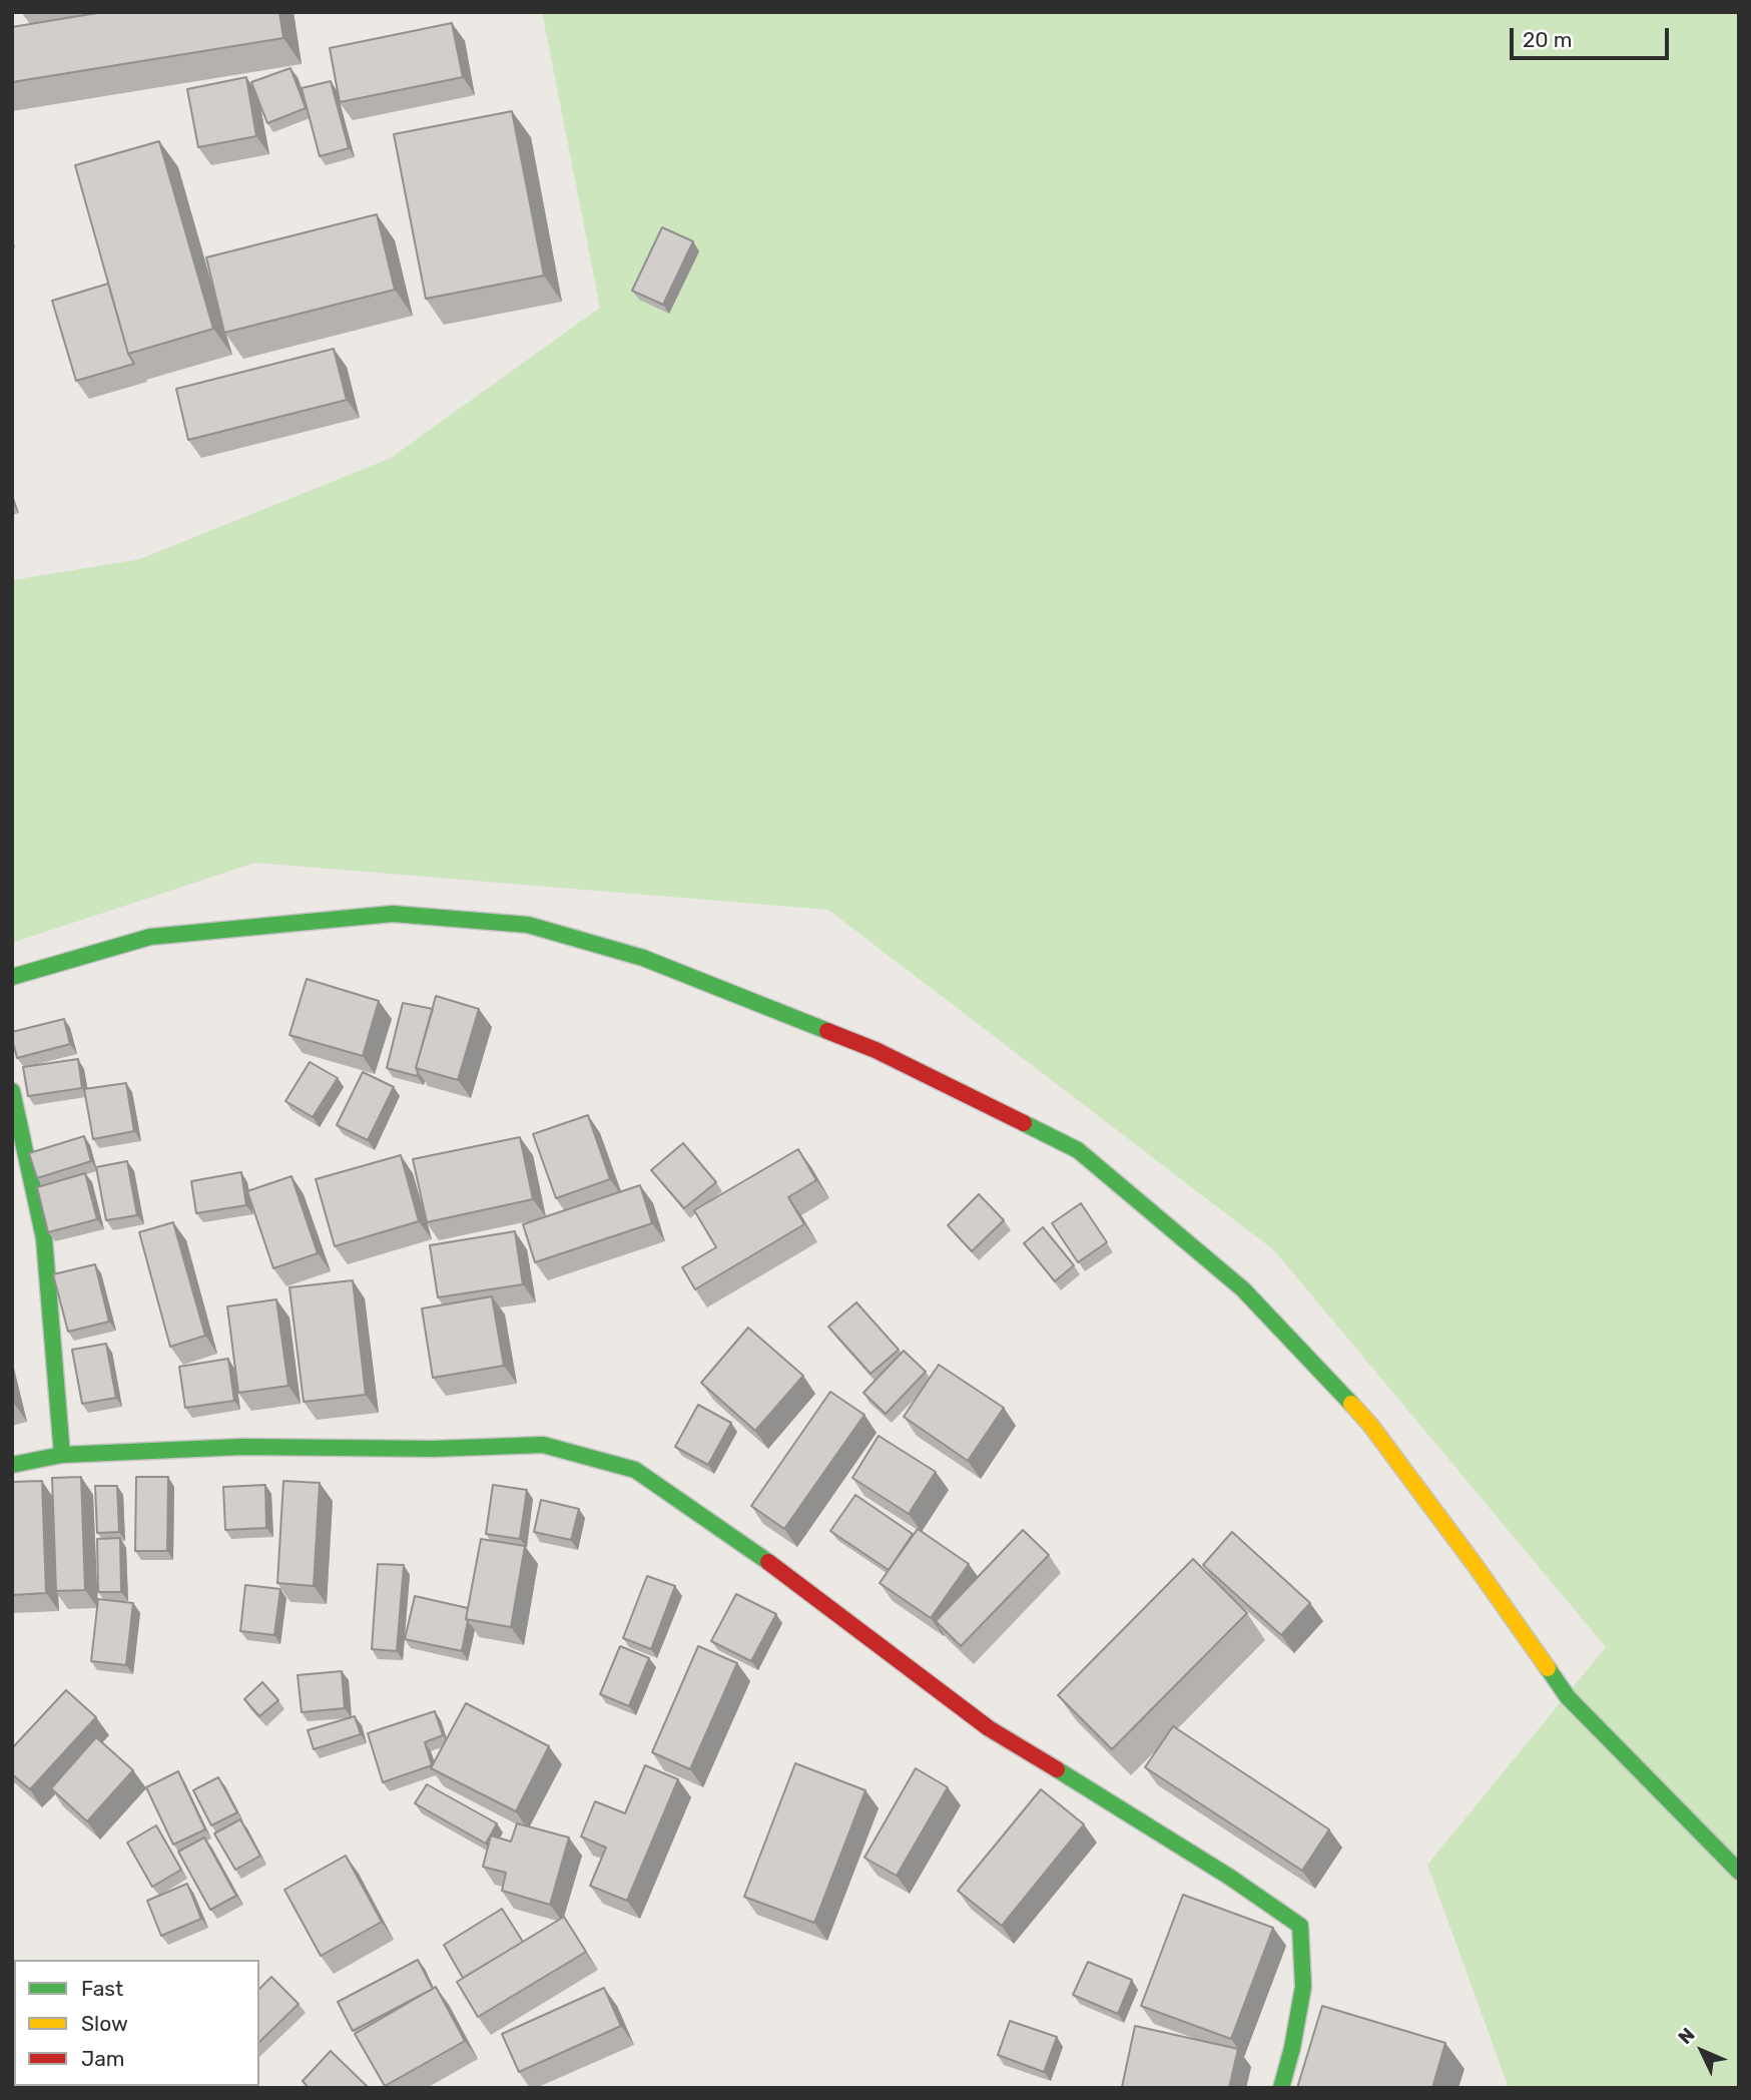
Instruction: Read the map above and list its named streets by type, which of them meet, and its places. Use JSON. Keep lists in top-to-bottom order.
{
  "legend": ["Fast", "Slow", "Jam"],
  "scale_bar": "20 m",
  "north": "top left"
}
